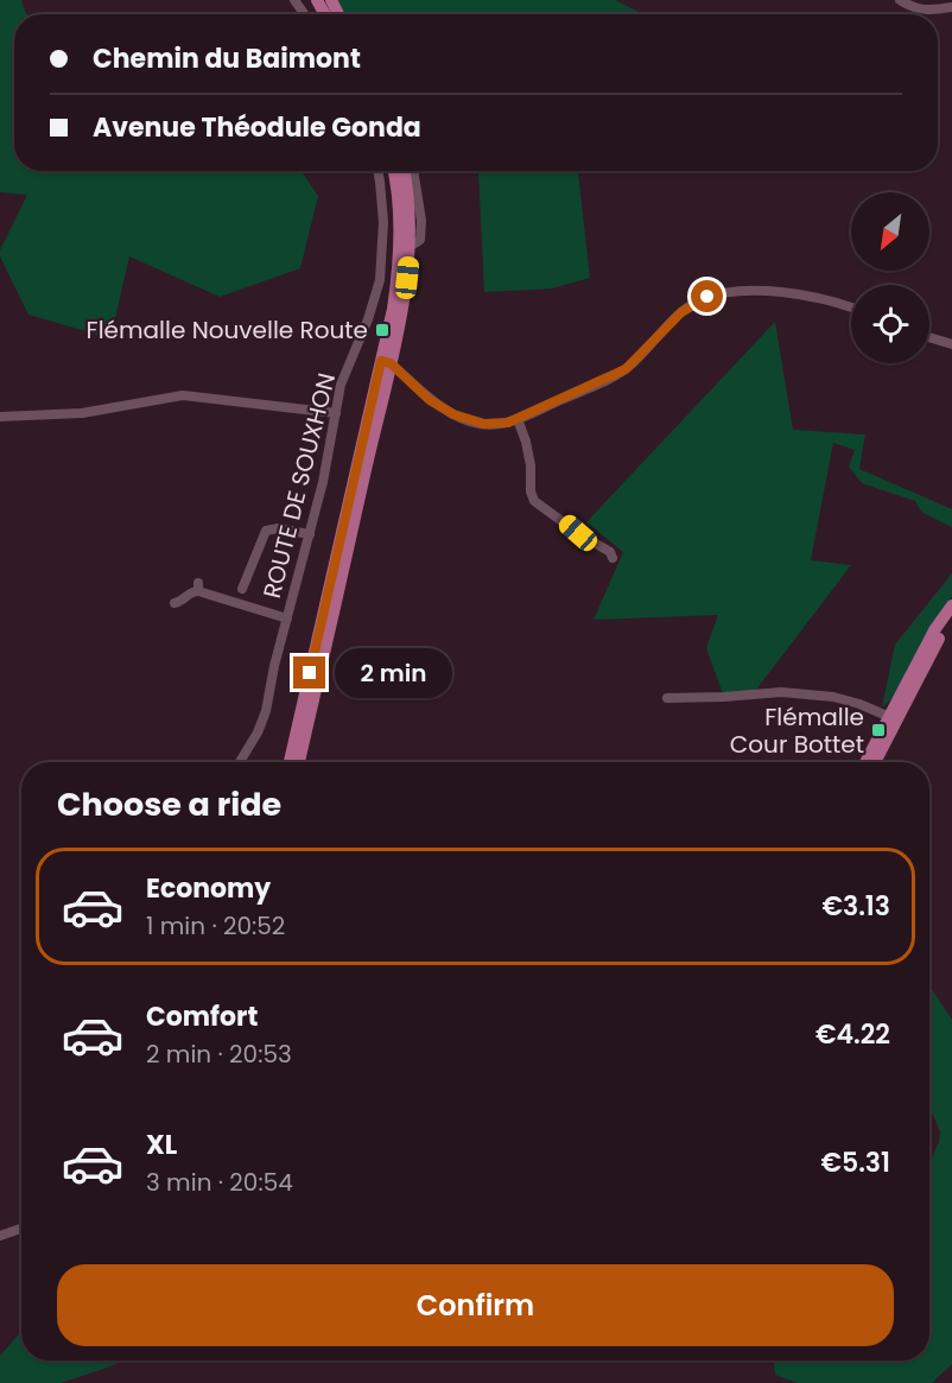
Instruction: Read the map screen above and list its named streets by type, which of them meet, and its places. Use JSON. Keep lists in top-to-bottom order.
{
  "streets": {
    "street": ["ROUTE DE SOUXHON"]
  },
  "places": {
    "transit": ["Flémalle Nouvelle Route", "Flémalle Cour Bottet"]
  },
  "north": "bottom left",
  "page": {
    "banner": ["Chemin du Baimont", "Avenue Théodule Gonda"],
    "bubble": "2 min",
    "heading": "Choose a ride",
    "list": [
      {
        "name": "Economy",
        "note": "1 min · 20:52",
        "value": "€3.13"
      },
      {
        "name": "Comfort",
        "note": "2 min · 20:53",
        "value": "€4.22"
      },
      {
        "name": "XL",
        "note": "3 min · 20:54",
        "value": "€5.31"
      }
    ],
    "buttons": "Confirm"
  }
}
